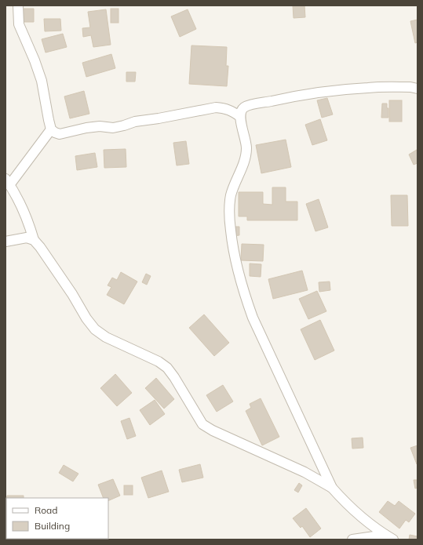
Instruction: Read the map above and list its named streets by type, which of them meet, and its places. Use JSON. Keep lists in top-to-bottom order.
{
  "legend": ["Road", "Building"]
}
